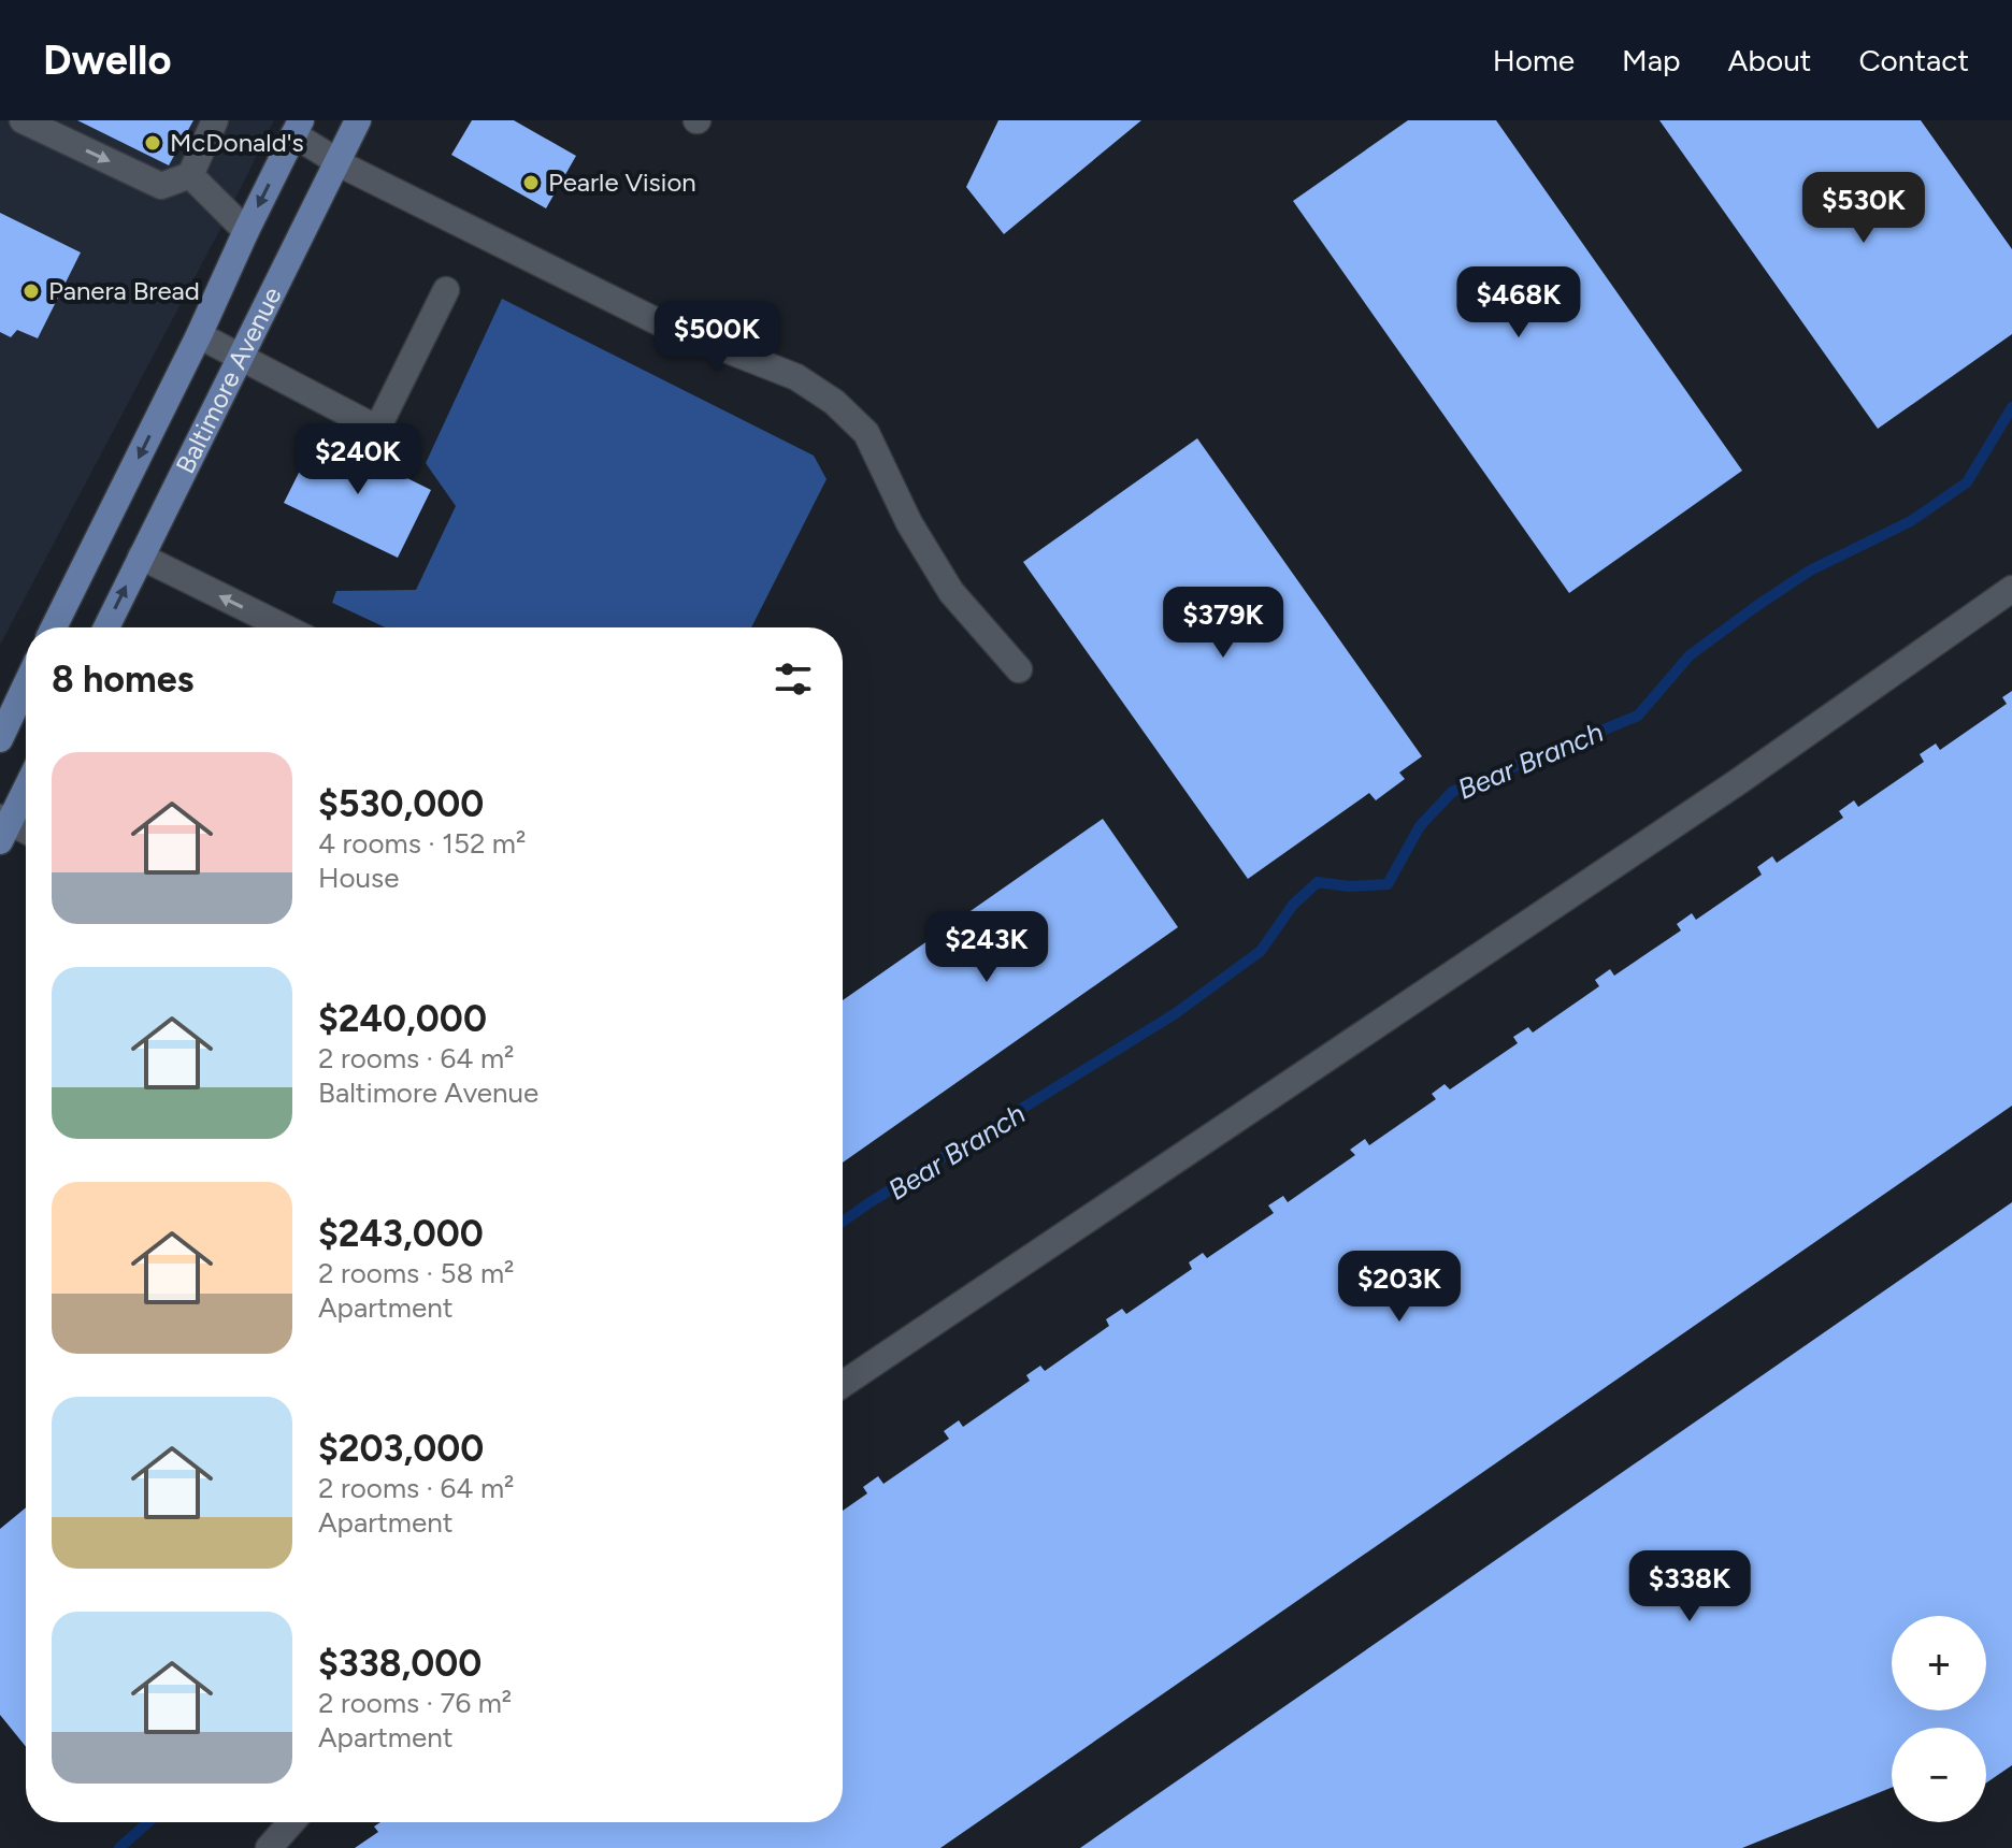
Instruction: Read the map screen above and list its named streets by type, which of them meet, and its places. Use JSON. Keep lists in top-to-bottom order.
{
  "streets": {
    "main road": ["Baltimore Avenue"]
  },
  "water": ["Bear Branch"],
  "places": ["McDonald's", "Pearle Vision", "Panera Bread"],
  "page": {
    "header": "Dwello",
    "nav": [
      "Home",
      "Map",
      "About",
      "Contact"
    ],
    "price": [
      "$530K",
      "$468K",
      "$500K",
      "$240K",
      "$379K",
      "$243K",
      "$203K",
      "$338K"
    ],
    "heading": "8 homes",
    "list": [
      {
        "name": "$530,000",
        "note": "4 rooms · 152 m² · House"
      },
      {
        "name": "$240,000",
        "note": "2 rooms · 64 m² · Baltimore Avenue"
      },
      {
        "name": "$243,000",
        "note": "2 rooms · 58 m² · Apartment"
      },
      {
        "name": "$203,000",
        "note": "2 rooms · 64 m² · Apartment"
      },
      {
        "name": "$338,000",
        "note": "2 rooms · 76 m² · Apartment"
      }
    ],
    "map_buttons": ["+", "−"]
  }
}
